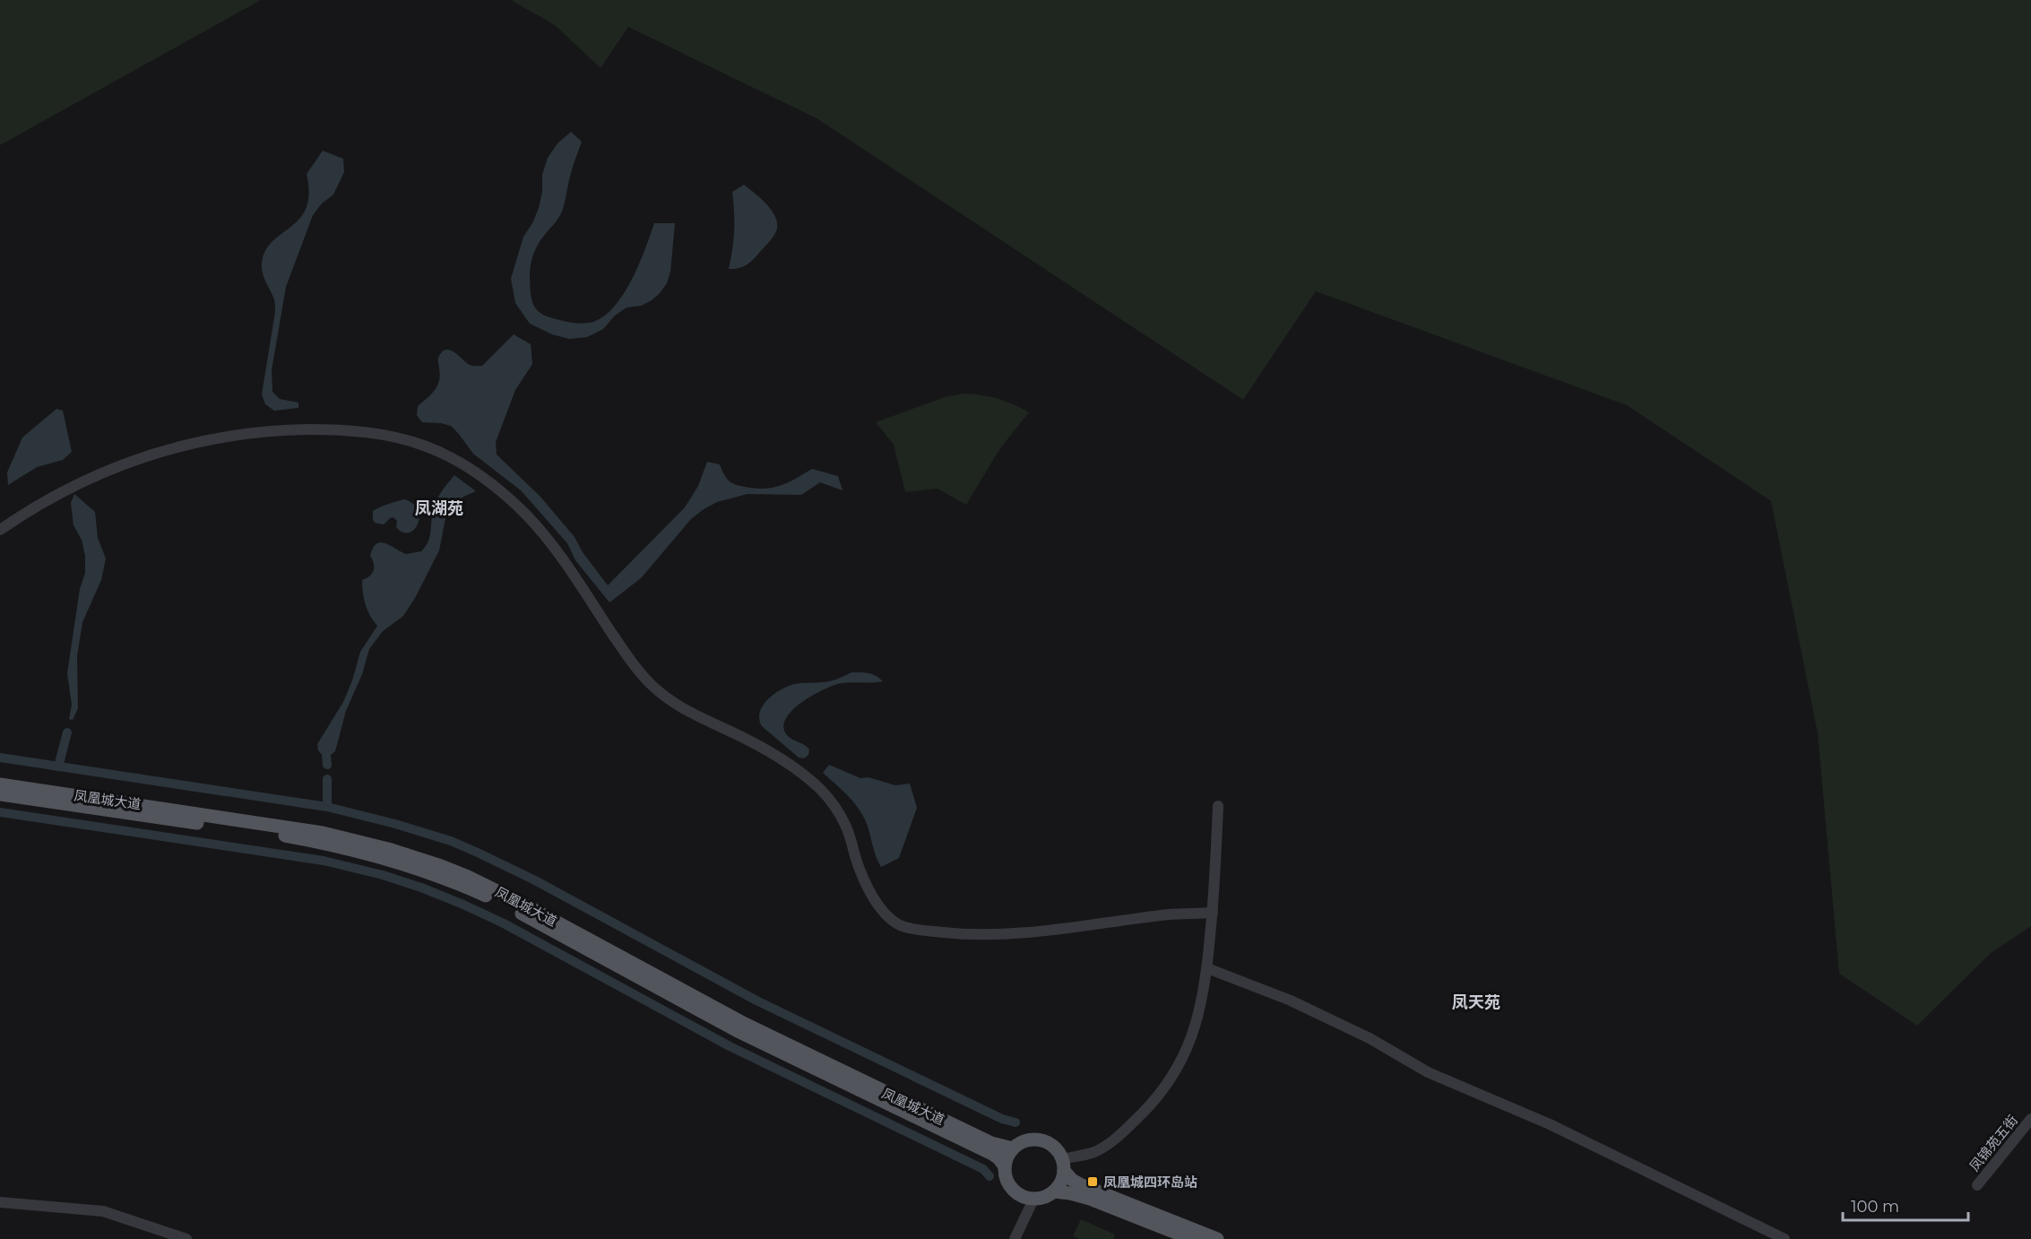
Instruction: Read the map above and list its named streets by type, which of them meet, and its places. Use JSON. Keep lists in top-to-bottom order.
{
  "streets": {
    "main road": ["凤凰城大道"],
    "street": ["凤锦苑五街"]
  },
  "districts": ["凤湖苑", "凤天苑"],
  "places": {
    "transit": ["凤凰城四环岛站"]
  },
  "scale_bar": "100 m"
}
